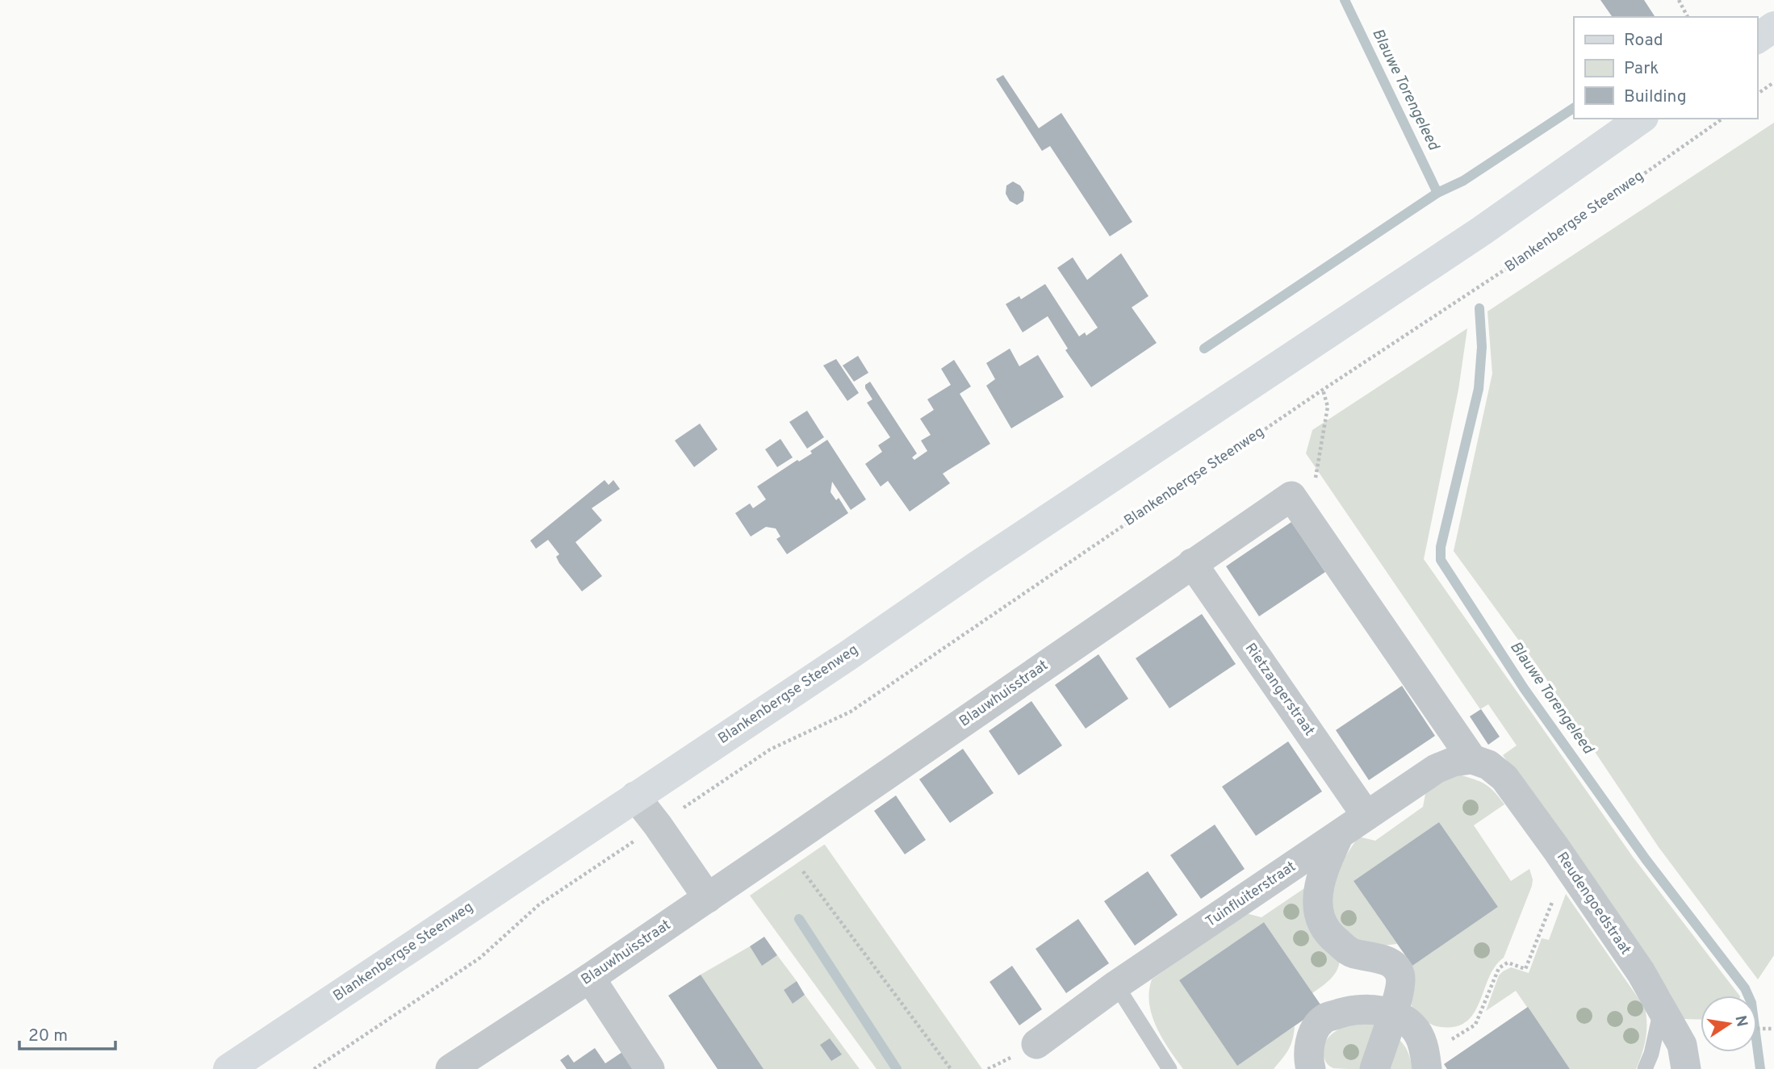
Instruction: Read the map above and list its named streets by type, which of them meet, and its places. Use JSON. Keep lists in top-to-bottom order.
{
  "streets": {
    "main road": ["Blankenbergse Steenweg"],
    "street": [
      "Rietzangerstraat",
      "Blauwhuisstraat",
      "Tuinfluiterstraat",
      "Reudengoedstraat"
    ]
  },
  "crossings": [
    ["Rietzangerstraat", "Blauwhuisstraat"],
    ["Rietzangerstraat", "Tuinfluiterstraat"],
    ["Tuinfluiterstraat", "Reudengoedstraat"]
  ],
  "water": ["Blauwe Torengeleed"],
  "legend": ["Road", "Park", "Building"],
  "scale_bar": "20 m",
  "north": "right"
}
